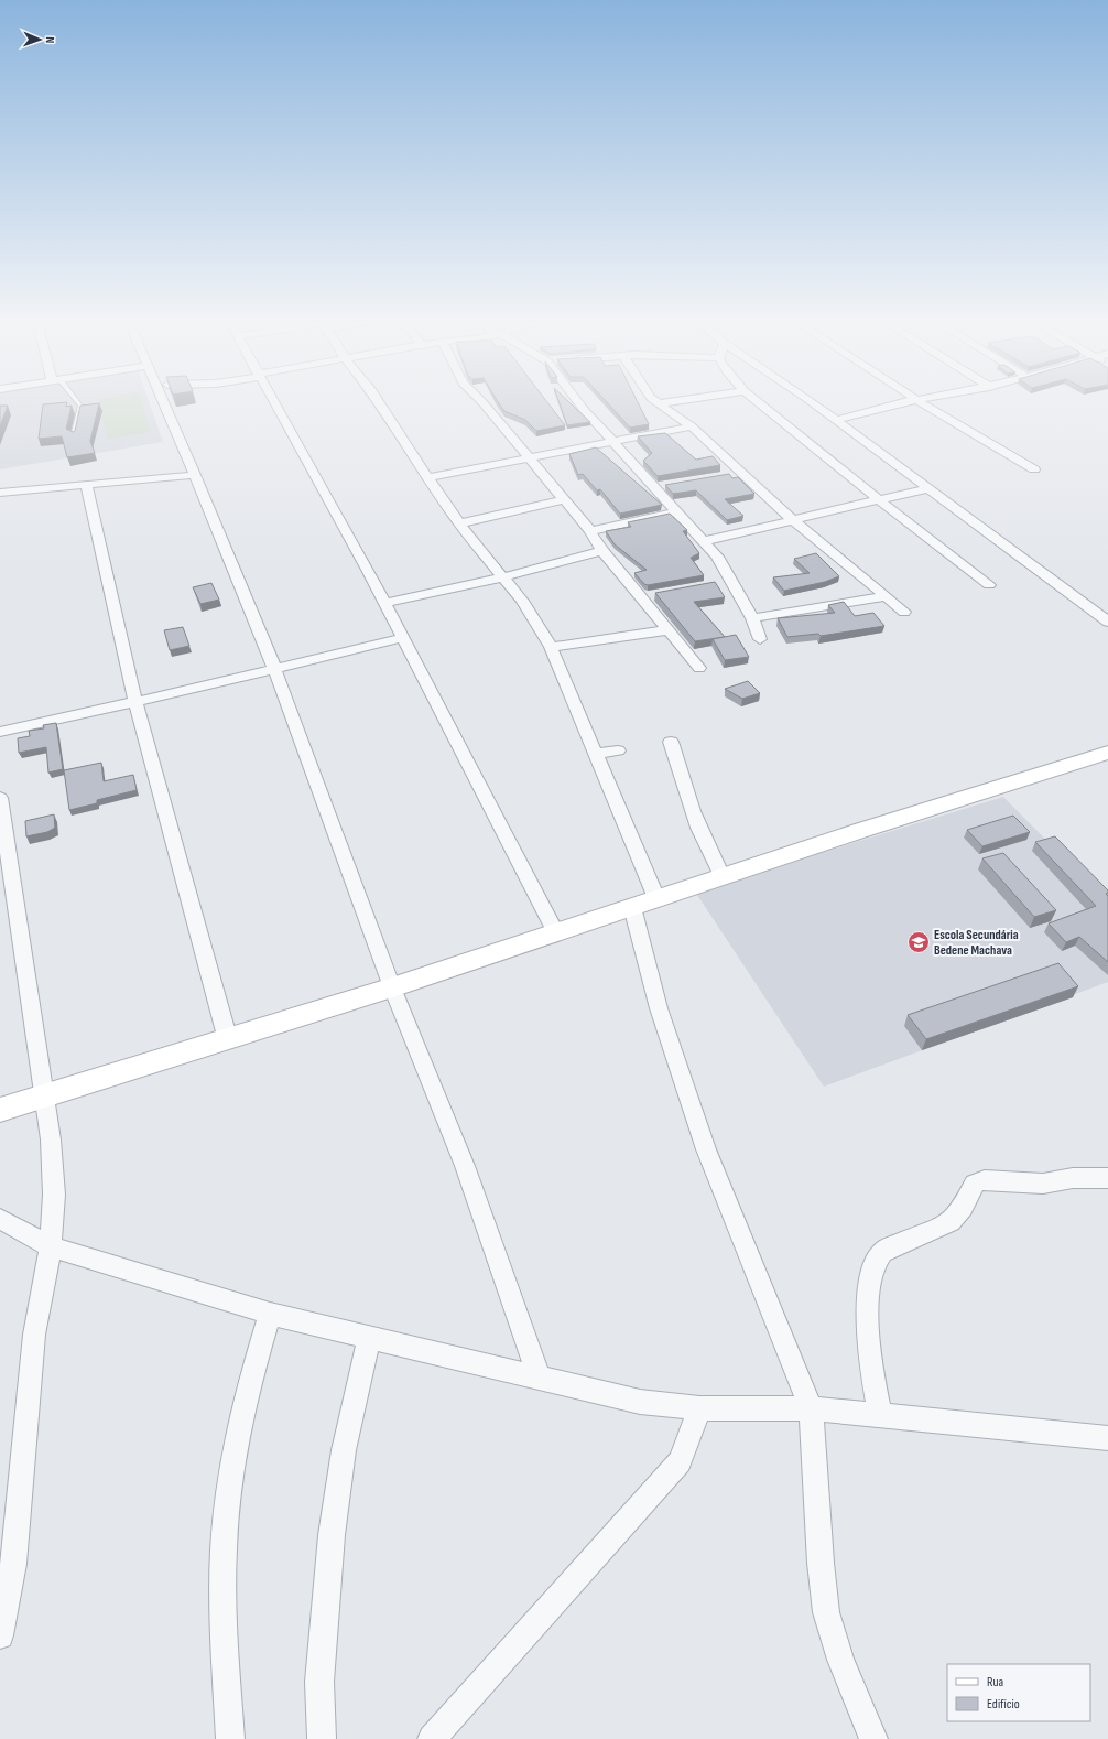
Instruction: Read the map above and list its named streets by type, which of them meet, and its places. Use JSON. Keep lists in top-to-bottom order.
{
  "places": {
    "school or university": ["Escola Secundária Bedene Machava"]
  },
  "legend": ["Rua", "Edifício"],
  "north": "right"
}
